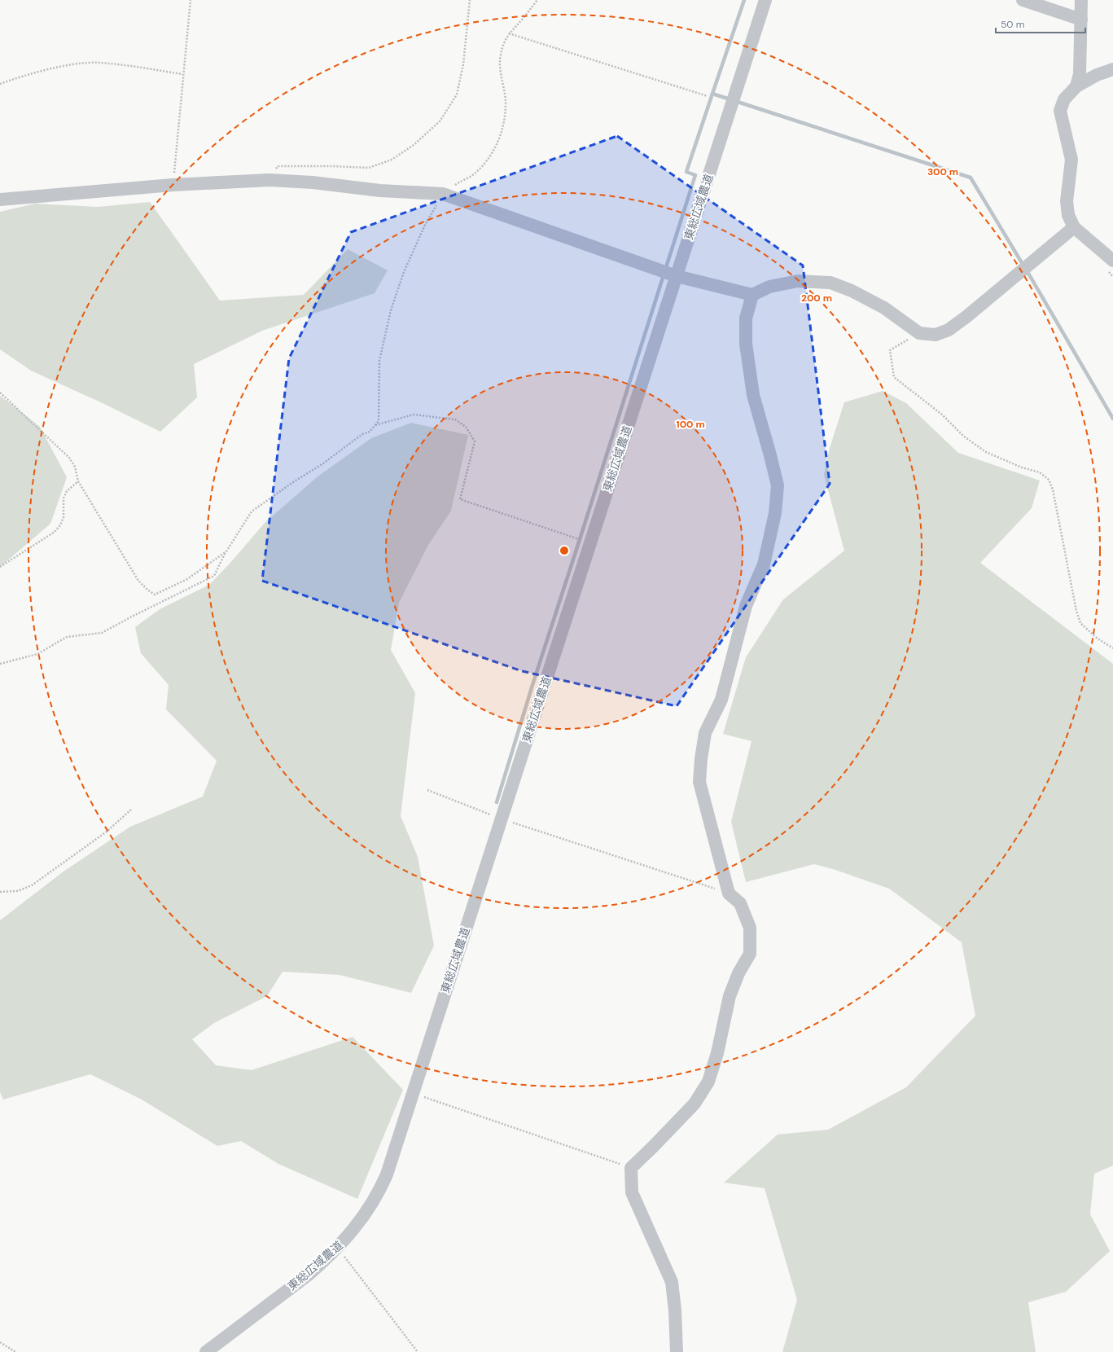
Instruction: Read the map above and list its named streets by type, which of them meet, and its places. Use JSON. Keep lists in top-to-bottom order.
{
  "streets": {
    "street": ["東総広域農道"]
  },
  "scale_bar": "50 m",
  "rings": ["300 m", "200 m", "100 m"]
}
